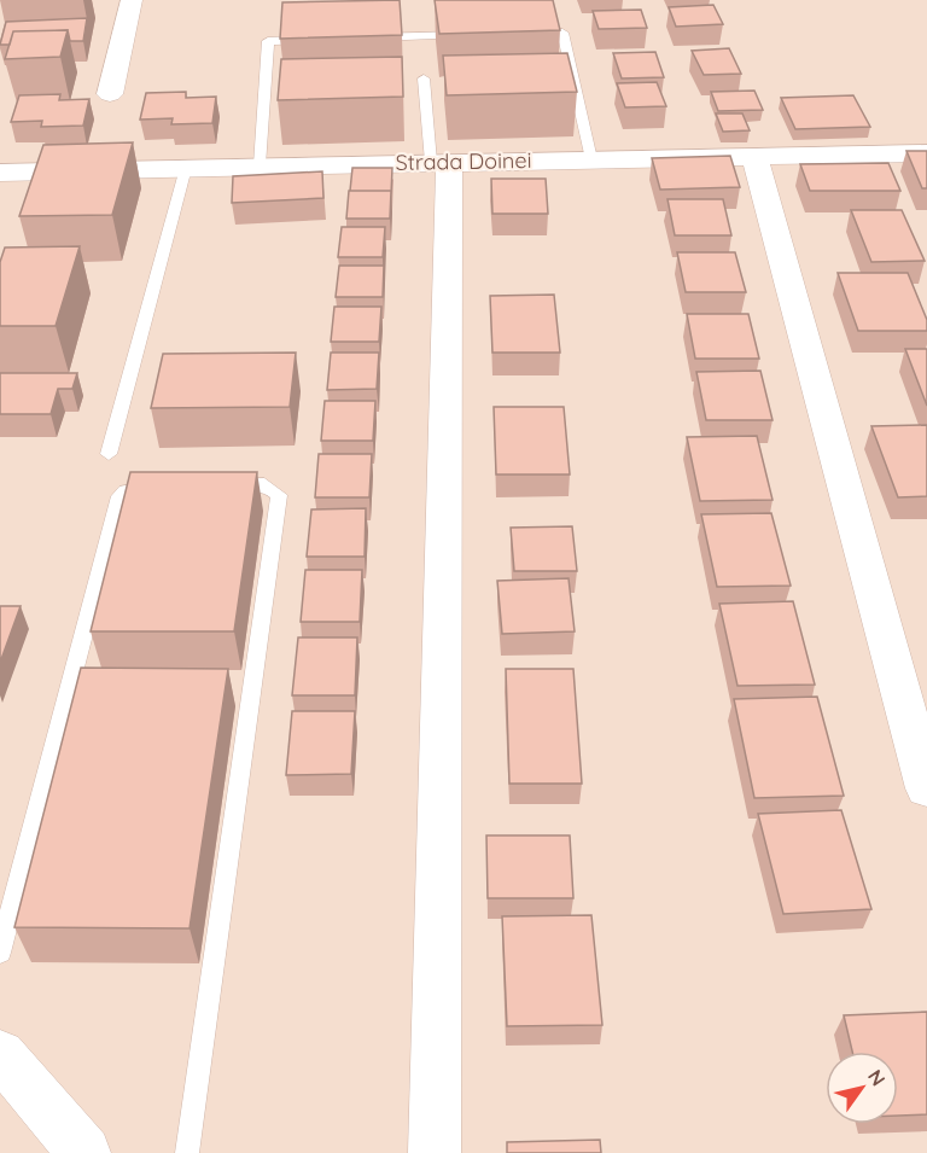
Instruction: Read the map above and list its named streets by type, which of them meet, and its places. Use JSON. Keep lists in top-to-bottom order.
{
  "streets": {
    "street": ["Strada Doinei"]
  },
  "north": "top right"
}
